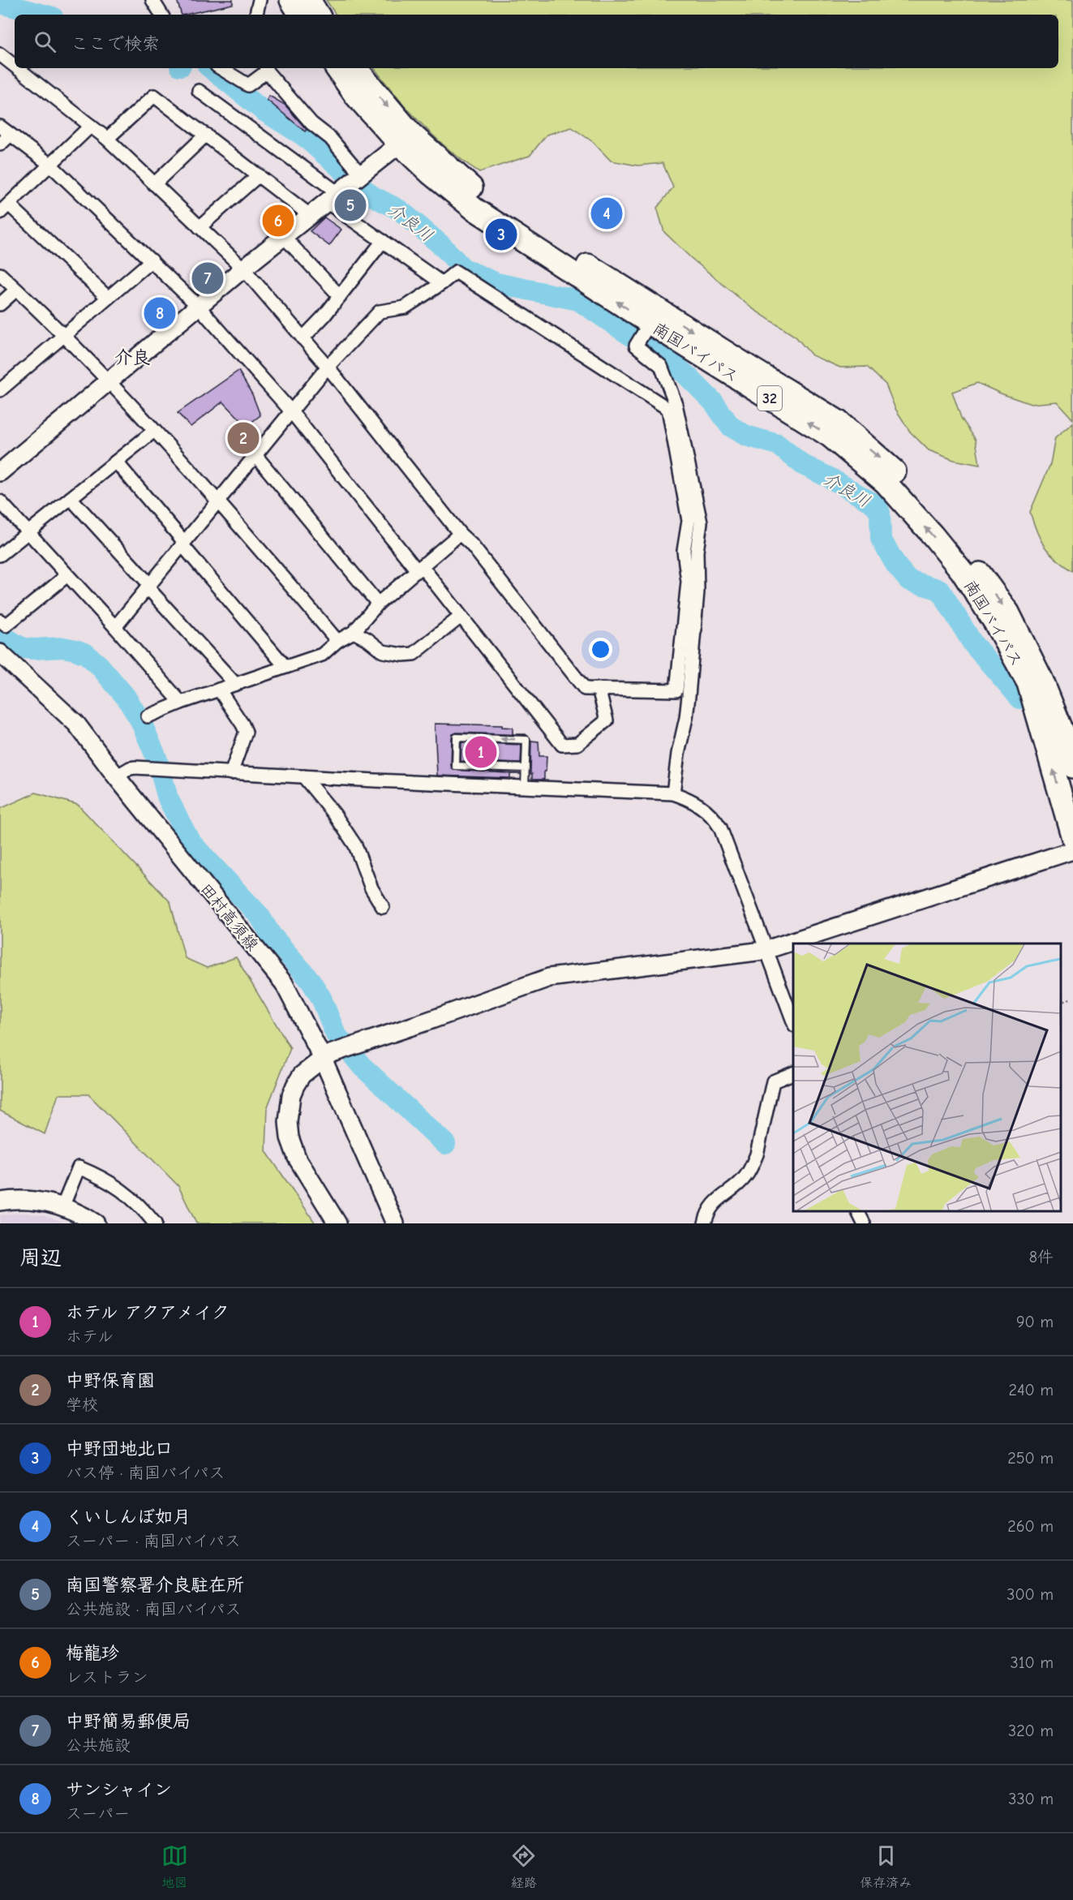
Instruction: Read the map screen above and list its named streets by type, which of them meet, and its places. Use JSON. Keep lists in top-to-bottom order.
{
  "streets": {
    "highway": ["南国バイパス", "32"],
    "street": ["田村高須線"]
  },
  "districts": ["介良"],
  "water": ["介良川"],
  "page": {
    "search": "ここで検索",
    "pins": [
      "5",
      "4",
      "6",
      "3",
      "7",
      "8",
      "2",
      "1"
    ],
    "heading": ["周辺", "8件"],
    "list": [
      {
        "mark": "1",
        "name": "ホテル アクアメイク",
        "note": "ホテル",
        "value": "90 m"
      },
      {
        "mark": "2",
        "name": "中野保育園",
        "note": "学校",
        "value": "240 m"
      },
      {
        "mark": "3",
        "name": "中野団地北口",
        "note": "バス停 · 南国バイパス",
        "value": "250 m"
      },
      {
        "mark": "4",
        "name": "くいしんぼ如月",
        "note": "スーパー · 南国バイパス",
        "value": "260 m"
      },
      {
        "mark": "5",
        "name": "南国警察署介良駐在所",
        "note": "公共施設 · 南国バイパス",
        "value": "300 m"
      },
      {
        "mark": "6",
        "name": "梅龍珍",
        "note": "レストラン",
        "value": "310 m"
      },
      {
        "mark": "7",
        "name": "中野簡易郵便局",
        "note": "公共施設",
        "value": "320 m"
      },
      {
        "mark": "8",
        "name": "サンシャイン",
        "note": "スーパー",
        "value": "330 m"
      }
    ],
    "nav": ["地図", "経路", "保存済み"]
  }
}
